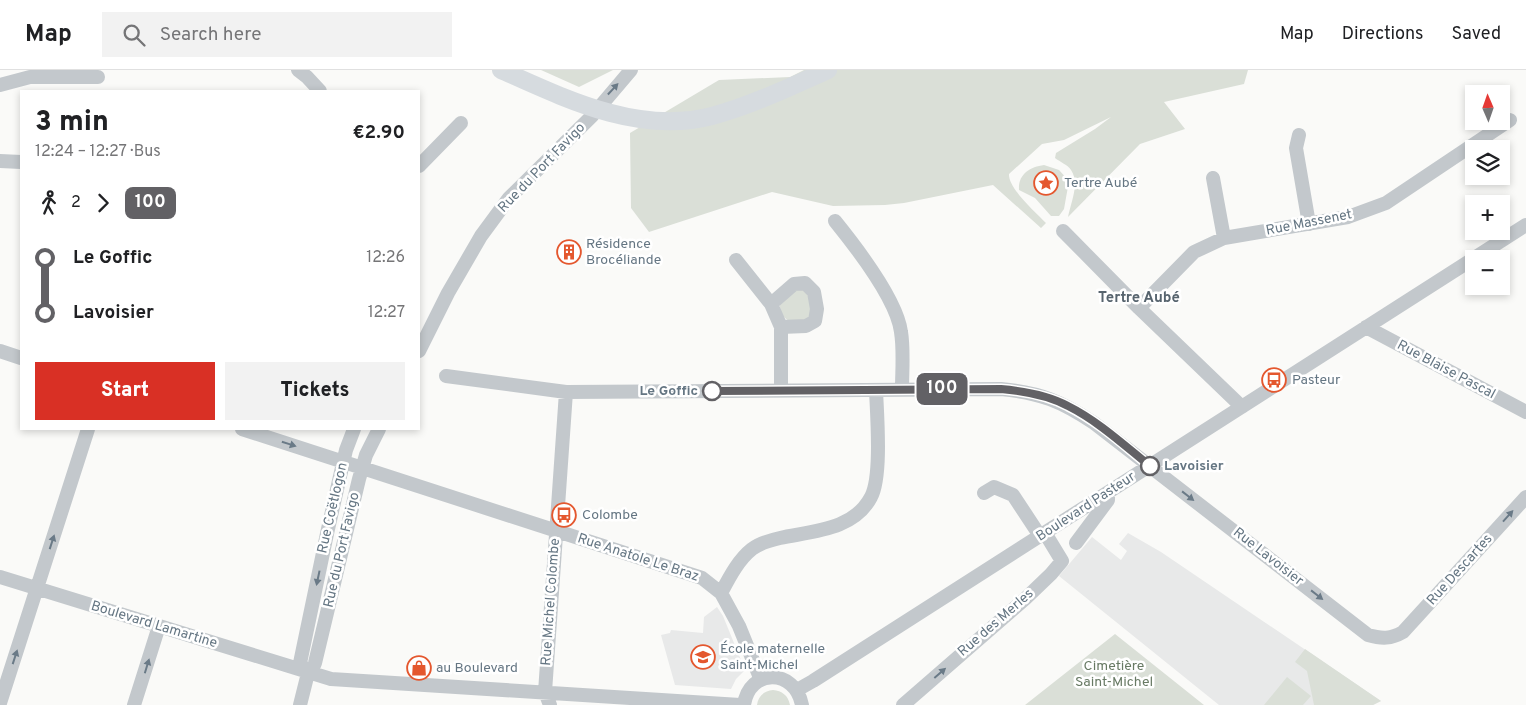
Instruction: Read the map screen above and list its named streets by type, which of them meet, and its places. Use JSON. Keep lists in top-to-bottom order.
{
  "streets": {
    "street": [
      "Rue du Port Favigo",
      "Rue Massenet",
      "Rue Blaise Pascal",
      "Boulevard Pasteur",
      "Rue Coëtlogon",
      "Rue Lavoisier",
      "Rue Anatole Le Braz",
      "Rue Descartes",
      "Rue Michel Colombe",
      "Rue des Merles",
      "Boulevard Lamartine"
    ]
  },
  "crossings": [
    ["Rue du Port Favigo", "Rue Coëtlogon"],
    ["Rue du Port Favigo", "Boulevard Lamartine"],
    ["Rue Blaise Pascal", "Boulevard Pasteur"],
    ["Boulevard Pasteur", "Rue Lavoisier"],
    ["Boulevard Pasteur", "Rue des Merles"],
    ["Rue Coëtlogon", "Rue Anatole Le Braz"],
    ["Rue Coëtlogon", "Boulevard Lamartine"],
    ["Rue Lavoisier", "Rue Descartes"],
    ["Rue Lavoisier", "Rue Michel Colombe"],
    ["Rue Anatole Le Braz", "Rue Michel Colombe"],
    ["Rue Michel Colombe", "Boulevard Lamartine"]
  ],
  "one_way": ["Rue Coëtlogon", "Rue Descartes", "Rue des Merles"],
  "districts": ["Tertre Aubé"],
  "parks": ["Cimetière Saint-Michel"],
  "places": {
    "place": ["Tertre Aubé"],
    "building": ["Résidence Brocéliande"],
    "bus stop": ["Pasteur", "Colombe"],
    "other": ["Le Goffic", "Lavoisier"],
    "school or university": ["École maternelle Saint-Michel"],
    "shop": ["au Boulevard"]
  },
  "lines": ["bus line 100"],
  "north": "top",
  "page": {
    "header": "Map",
    "search": "Search here",
    "nav": ["Map", "Directions", "Saved"],
    "on_map": "100",
    "map_buttons": ["+", "−"],
    "heading": ["3 min", "12:24 – 12:27 · Bus", "€2.90"],
    "legs": ["2", "100"],
    "list": [
      {
        "name": "Le Goffic",
        "value": "12:26"
      },
      {
        "name": "Lavoisier",
        "value": "12:27"
      }
    ],
    "buttons": ["Start", "Tickets"]
  }
}
